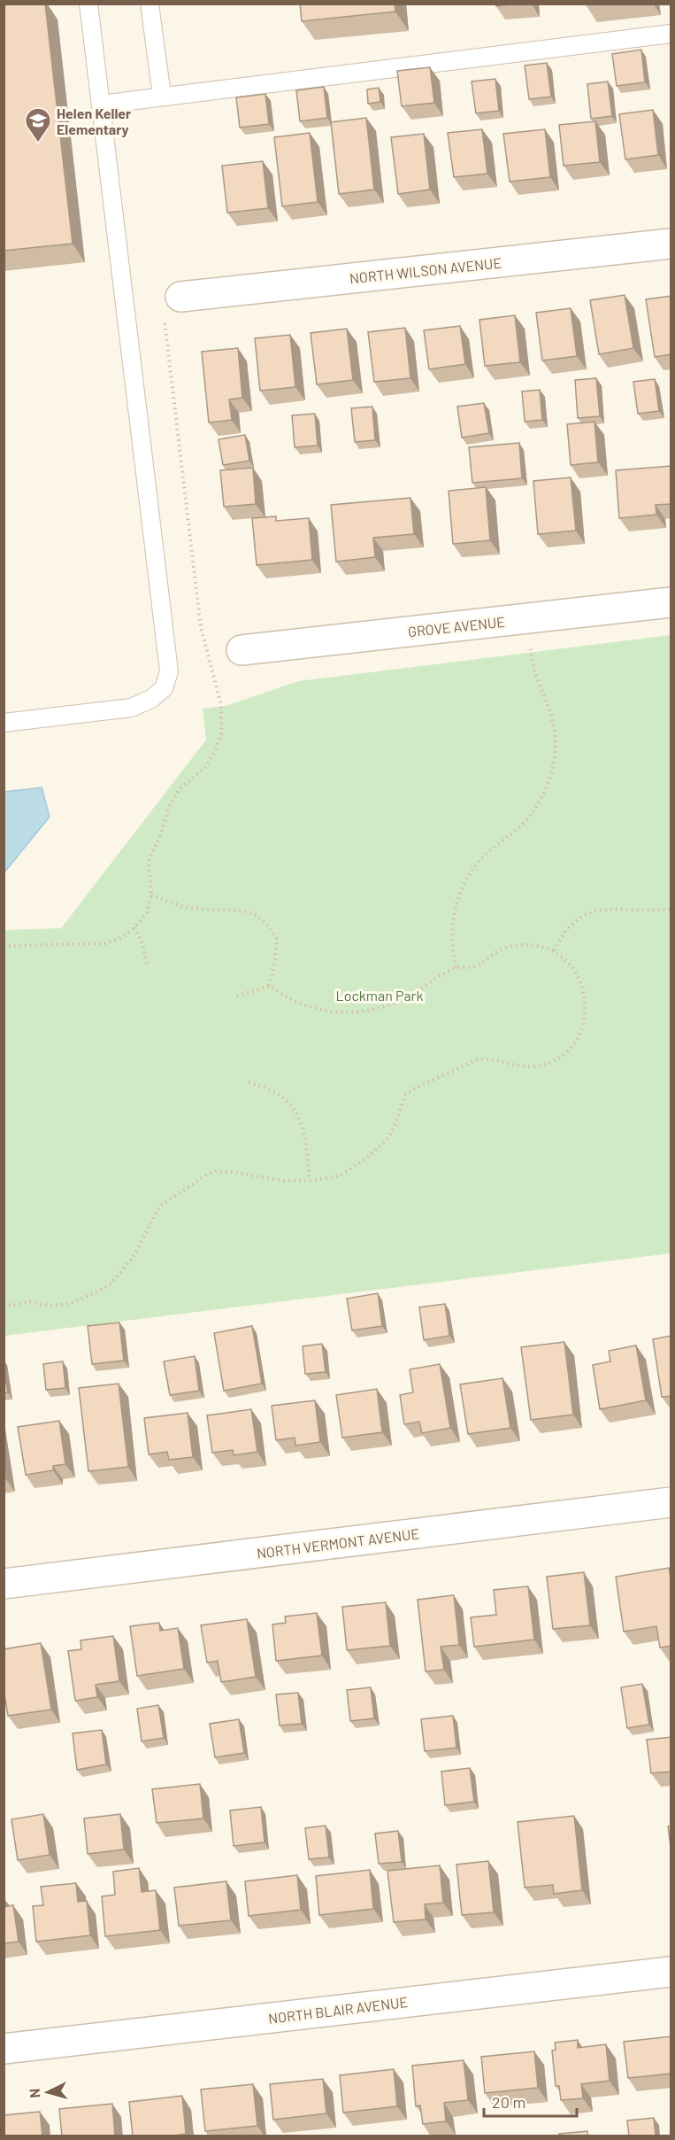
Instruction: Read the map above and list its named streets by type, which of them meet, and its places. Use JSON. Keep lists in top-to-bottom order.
{
  "streets": {
    "street": [
      "NORTH WILSON AVENUE",
      "GROVE AVENUE",
      "NORTH VERMONT AVENUE",
      "NORTH BLAIR AVENUE"
    ]
  },
  "parks": ["Lockman Park"],
  "places": {
    "school or university": ["Helen Keller Elementary"]
  },
  "scale_bar": "20 m",
  "north": "left"
}
